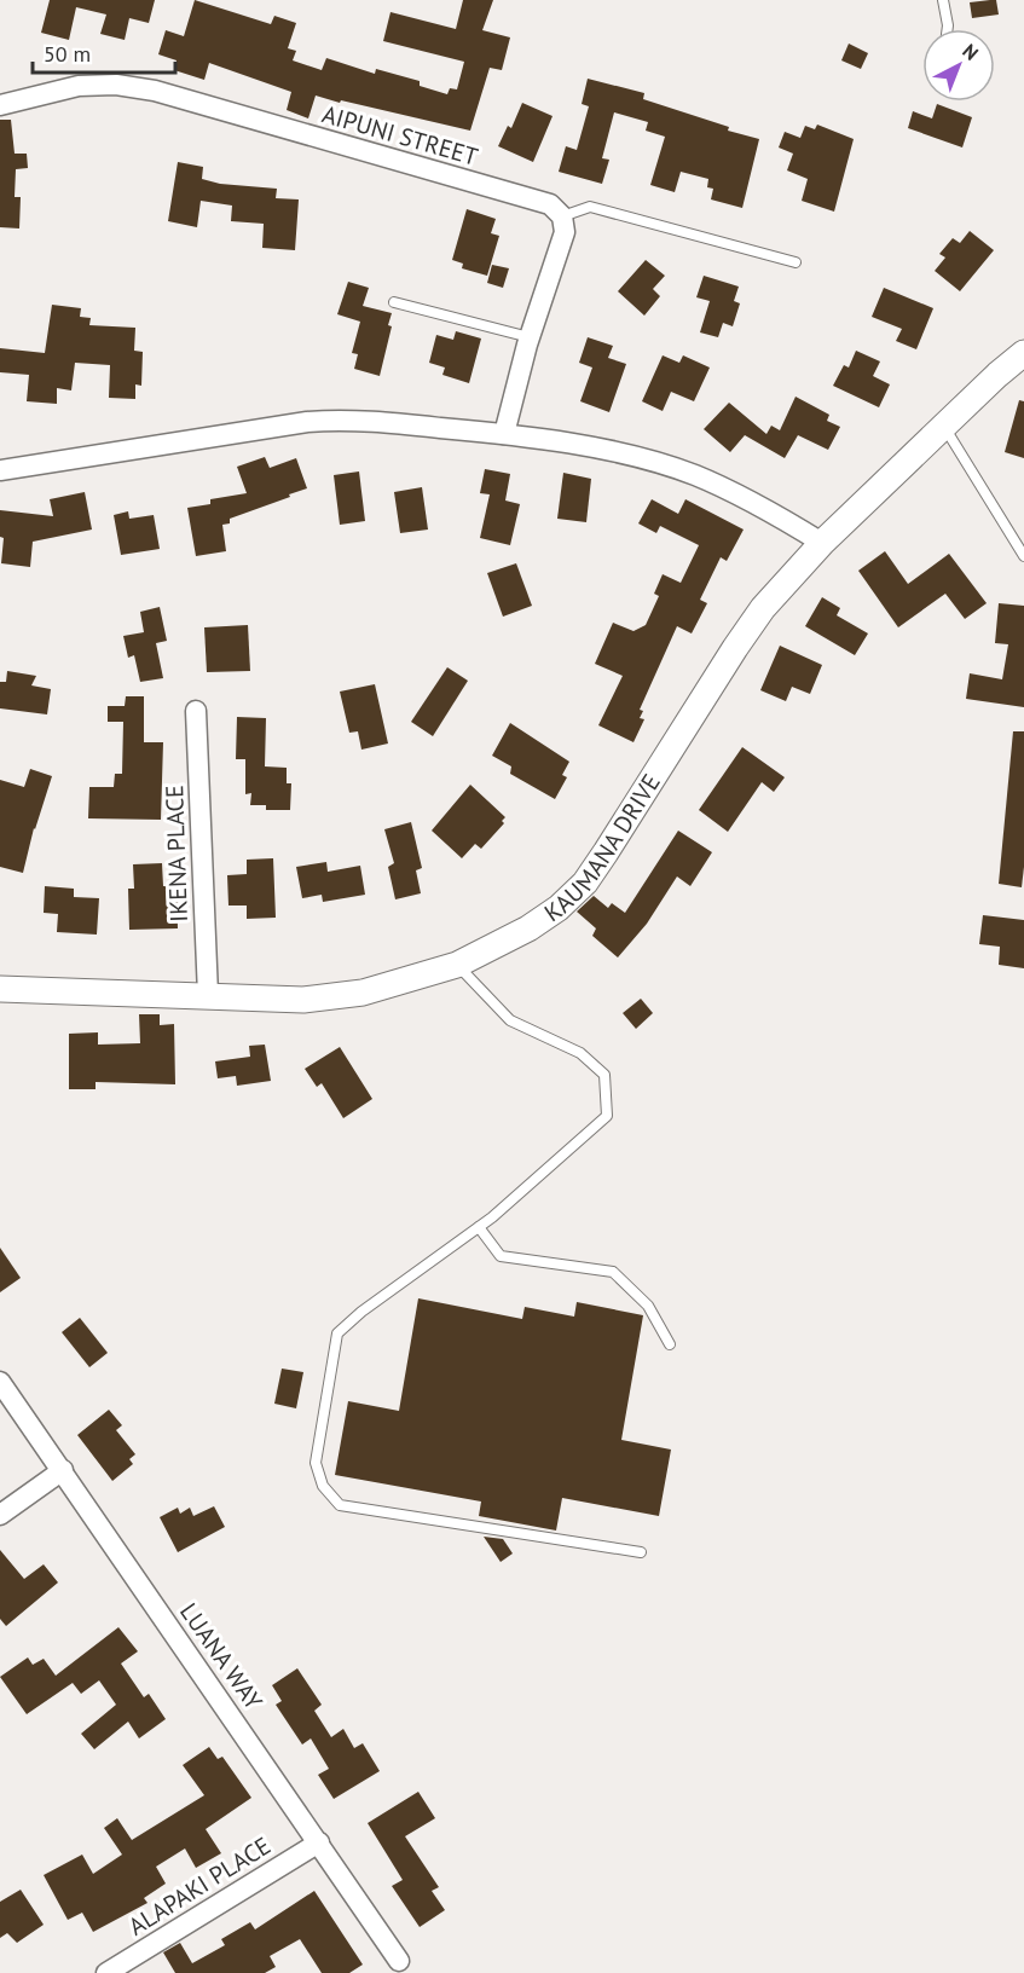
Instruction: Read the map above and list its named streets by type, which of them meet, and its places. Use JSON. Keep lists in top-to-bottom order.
{
  "streets": {
    "street": [
      "AIPUNI STREET",
      "KAUMANA DRIVE",
      "IKENA PLACE",
      "LUANA WAY",
      "ALAPAKI PLACE"
    ]
  },
  "crossings": [
    ["KAUMANA DRIVE", "IKENA PLACE"],
    ["LUANA WAY", "ALAPAKI PLACE"]
  ],
  "scale_bar": "50 m",
  "north": "top right"
}
